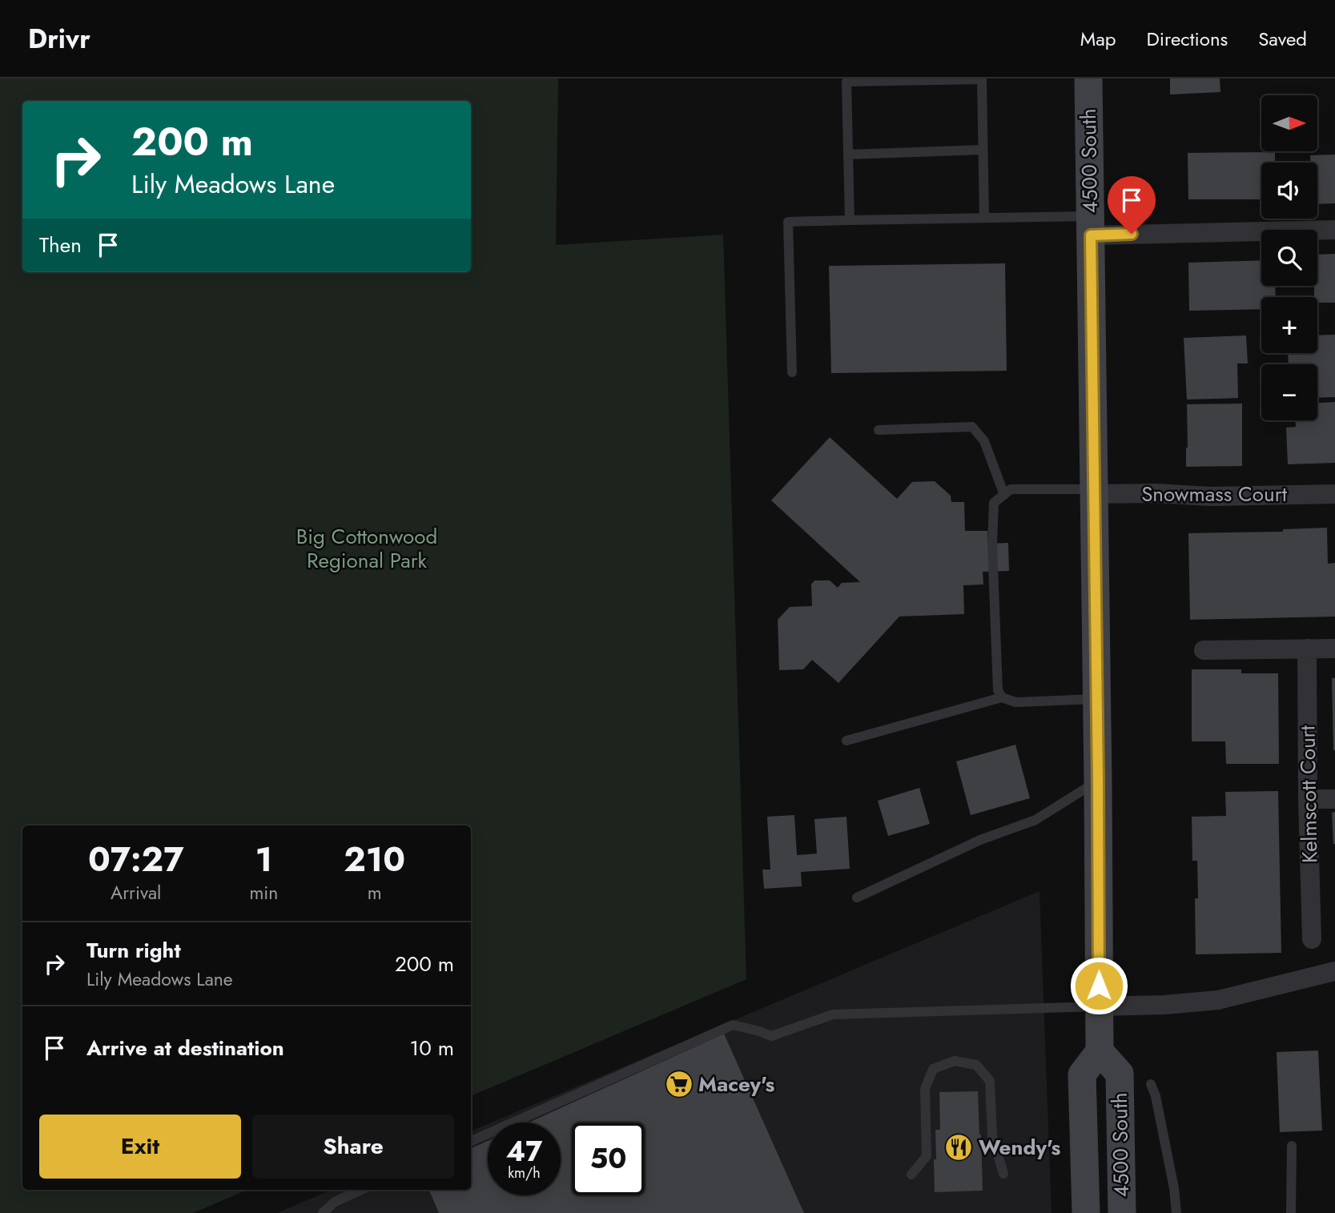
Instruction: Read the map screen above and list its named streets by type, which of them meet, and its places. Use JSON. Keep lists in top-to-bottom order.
{
  "streets": {
    "main road": ["4500 South"],
    "street": ["Snowmass Court", "Kelmscott Court"]
  },
  "crossings": [
    ["4500 South", "Snowmass Court"]
  ],
  "parks": ["Big Cottonwood Regional Park"],
  "places": {
    "supermarket": ["Macey's"],
    "restaurant": ["Wendy's"]
  },
  "north": "right",
  "page": {
    "header": "Drivr",
    "nav": ["Map", "Directions", "Saved"],
    "map_buttons": ["+", "−"],
    "turn": ["200 m", "Lily Meadows Lane"],
    "then": "Then",
    "eta": [
      "07:27",
      "Arrival",
      "1",
      "min",
      "210",
      "m"
    ],
    "list": [
      {
        "name": "Turn right",
        "note": "Lily Meadows Lane",
        "value": "200 m"
      },
      {
        "name": "Arrive at destination",
        "value": "10 m"
      }
    ],
    "buttons": ["Exit", "Share"],
    "speed": "47 km/h",
    "limit": "50"
  }
}
